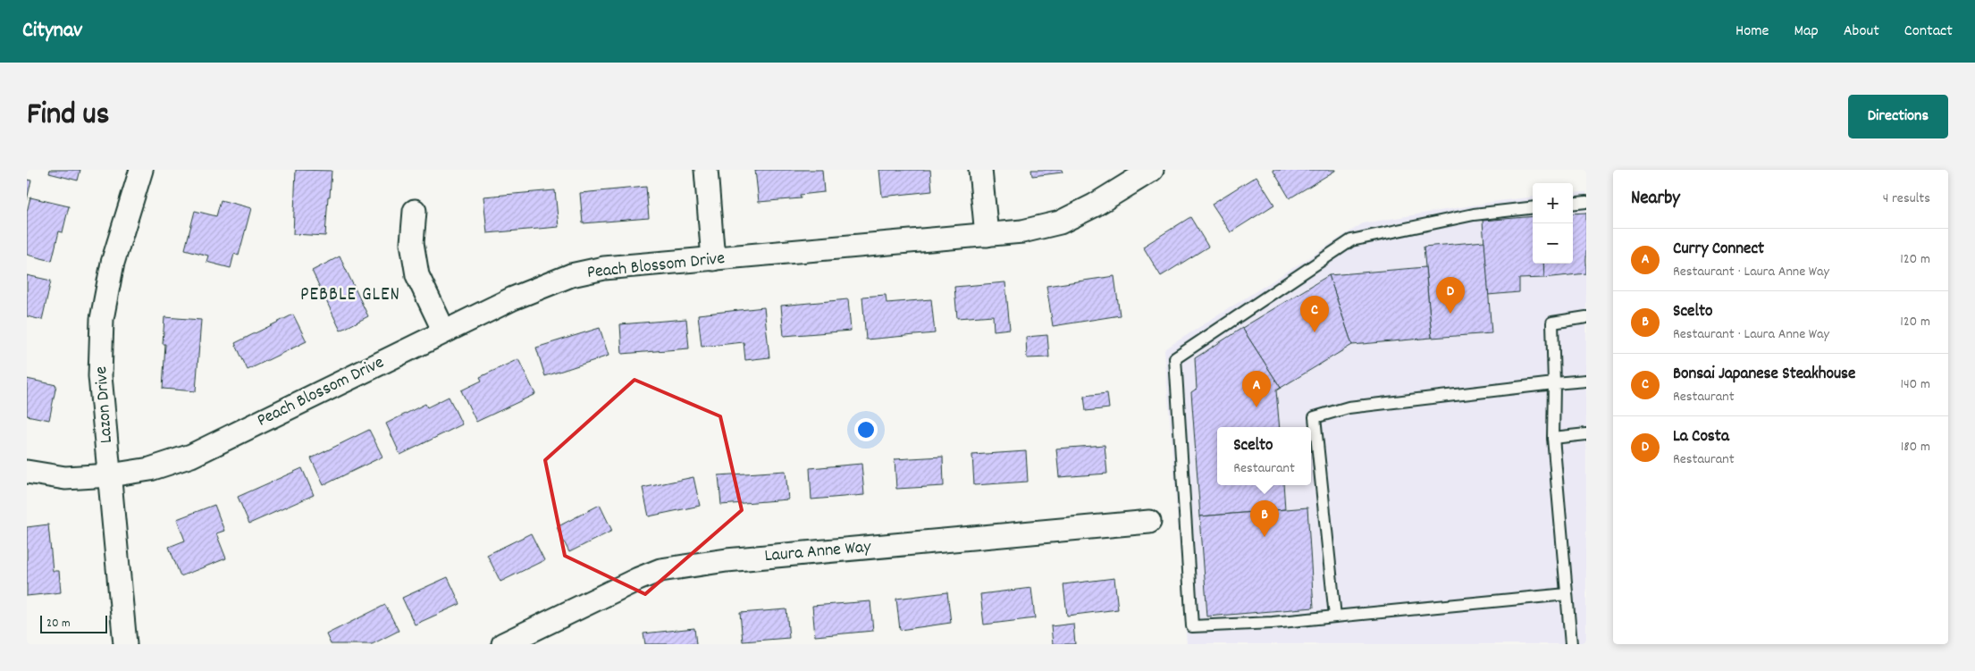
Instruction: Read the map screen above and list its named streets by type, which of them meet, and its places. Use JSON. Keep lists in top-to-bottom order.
{
  "streets": {
    "street": ["Peach Blossom Drive", "Lazon Drive", "Laura Anne Way"]
  },
  "crossings": [
    ["Peach Blossom Drive", "Lazon Drive"]
  ],
  "districts": ["PEBBLE GLEN"],
  "scale_bar": "20 m",
  "page": {
    "header": "Citynav",
    "nav": [
      "Home",
      "Map",
      "About",
      "Contact"
    ],
    "title": "Find us",
    "buttons": "Directions",
    "heading": ["Nearby", "4 results"],
    "map_buttons": ["+", "−"],
    "list": [
      {
        "mark": "A",
        "name": "Curry Connect",
        "note": "Restaurant · Laura Anne Way",
        "value": "120 m"
      },
      {
        "mark": "B",
        "name": "Scelto",
        "note": "Restaurant · Laura Anne Way",
        "value": "120 m"
      },
      {
        "mark": "C",
        "name": "Bonsai Japanese Steakhouse",
        "note": "Restaurant",
        "value": "140 m"
      },
      {
        "mark": "D",
        "name": "La Costa",
        "note": "Restaurant",
        "value": "180 m"
      }
    ],
    "pins": [
      "D",
      "C",
      "A",
      "B"
    ],
    "popup": ["Scelto", "Restaurant"],
    "scale": "20 m"
  }
}
